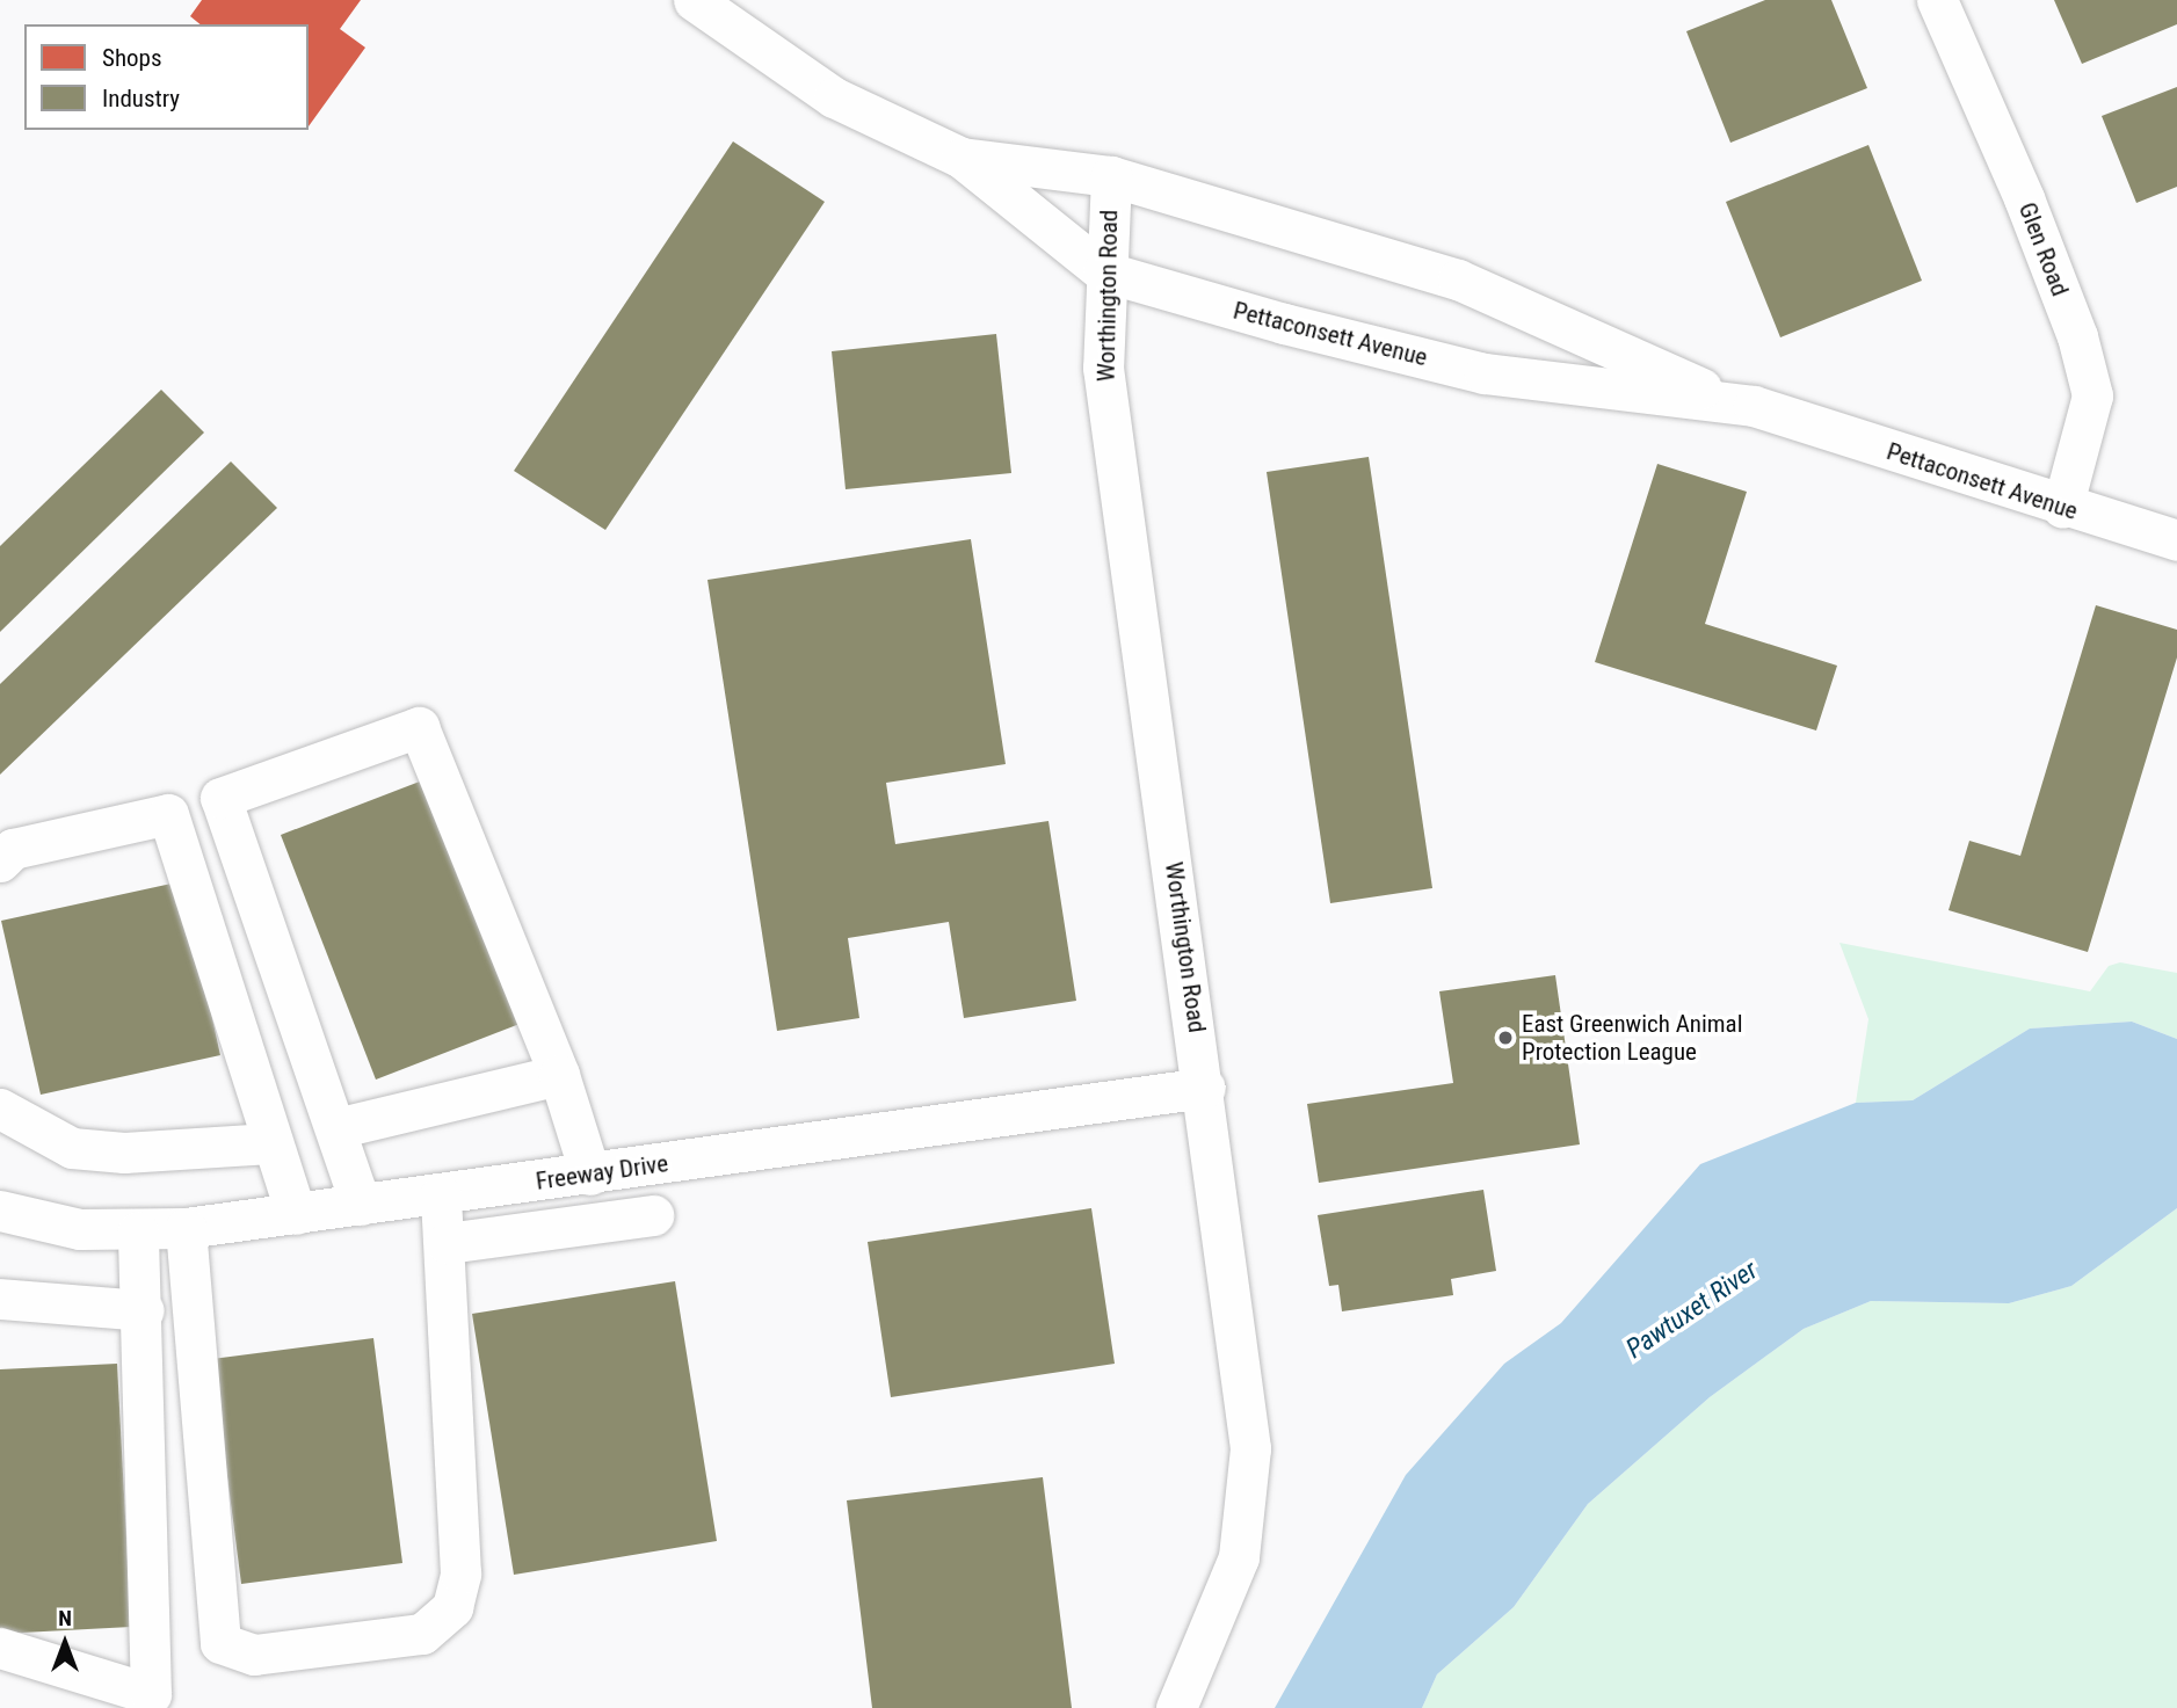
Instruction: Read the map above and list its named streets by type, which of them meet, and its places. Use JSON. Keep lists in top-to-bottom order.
{
  "streets": {
    "street": [
      "Glen Road",
      "Worthington Road",
      "Pettaconsett Avenue",
      "Freeway Drive"
    ]
  },
  "crossings": [
    ["Glen Road", "Pettaconsett Avenue"],
    ["Worthington Road", "Pettaconsett Avenue"],
    ["Worthington Road", "Freeway Drive"]
  ],
  "water": ["Pawtuxet River"],
  "places": ["East Greenwich Animal Protection League"],
  "legend": ["Shops", "Industry"],
  "north": "top"
}
